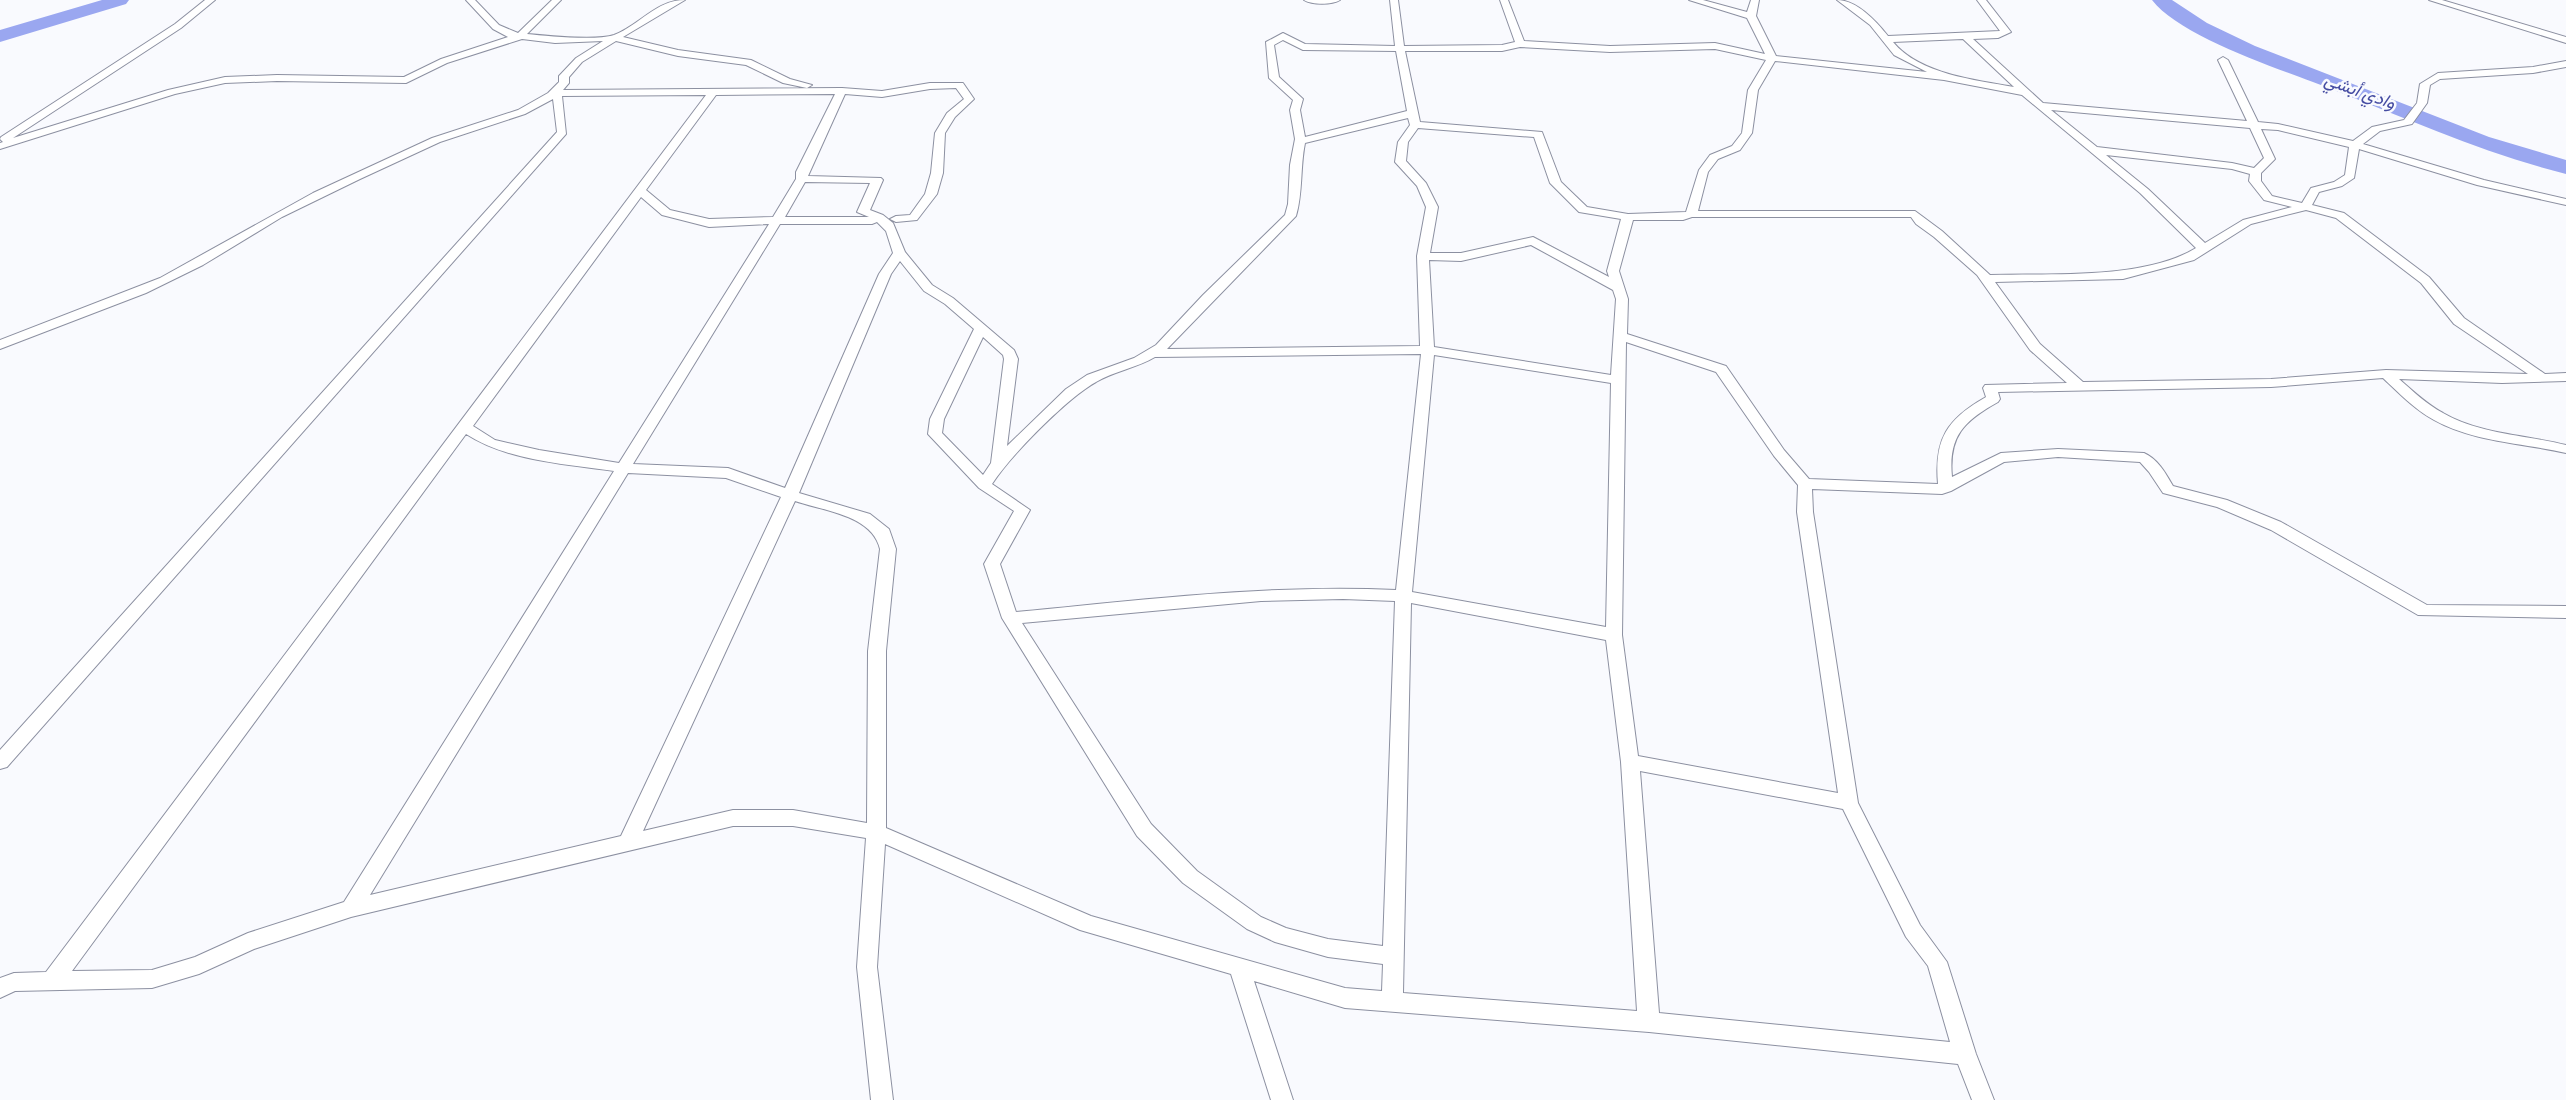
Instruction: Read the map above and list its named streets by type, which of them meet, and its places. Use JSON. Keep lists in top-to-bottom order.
{
  "water": ["وادي أبشي"]
}
